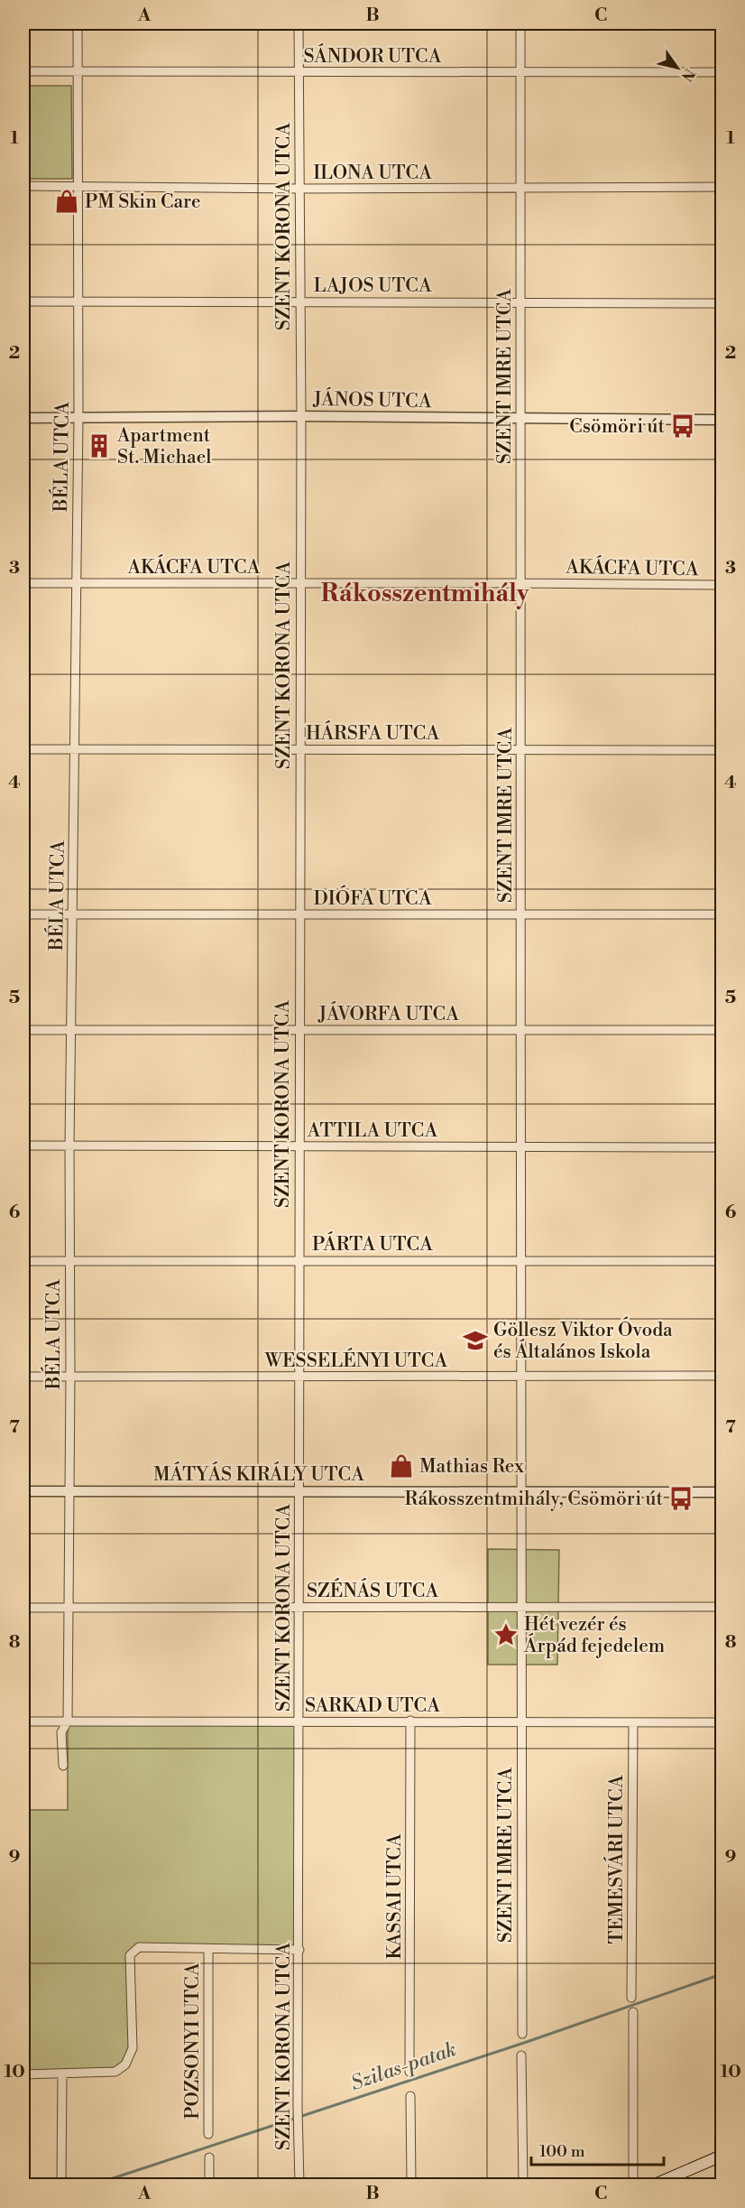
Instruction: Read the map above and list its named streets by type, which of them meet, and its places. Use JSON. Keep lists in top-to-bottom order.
{
  "streets": {
    "street": [
      "SÁNDOR UTCA",
      "ILONA UTCA",
      "SZENT KORONA UTCA",
      "LAJOS UTCA",
      "SZENT IMRE UTCA",
      "JÁNOS UTCA",
      "BÉLA UTCA",
      "AKÁCFA UTCA",
      "HÁRSFA UTCA",
      "DIÓFA UTCA",
      "JÁVORFA UTCA",
      "ATTILA UTCA",
      "PÁRTA UTCA",
      "WESSELÉNYI UTCA",
      "MÁTYÁS KIRÁLY UTCA",
      "SZÉNÁS UTCA",
      "SARKAD UTCA",
      "TEMESVÁRI UTCA",
      "KASSAI UTCA",
      "POZSONYI UTCA"
    ]
  },
  "crossings": [
    ["SÁNDOR UTCA", "SZENT KORONA UTCA"],
    ["SÁNDOR UTCA", "SZENT IMRE UTCA"],
    ["SÁNDOR UTCA", "BÉLA UTCA"],
    ["ILONA UTCA", "SZENT KORONA UTCA"],
    ["ILONA UTCA", "SZENT IMRE UTCA"],
    ["ILONA UTCA", "BÉLA UTCA"],
    ["SZENT KORONA UTCA", "LAJOS UTCA"],
    ["SZENT KORONA UTCA", "JÁNOS UTCA"],
    ["SZENT KORONA UTCA", "AKÁCFA UTCA"],
    ["SZENT KORONA UTCA", "HÁRSFA UTCA"],
    ["SZENT KORONA UTCA", "DIÓFA UTCA"],
    ["SZENT KORONA UTCA", "JÁVORFA UTCA"],
    ["SZENT KORONA UTCA", "ATTILA UTCA"],
    ["SZENT KORONA UTCA", "PÁRTA UTCA"],
    ["SZENT KORONA UTCA", "WESSELÉNYI UTCA"],
    ["SZENT KORONA UTCA", "MÁTYÁS KIRÁLY UTCA"],
    ["SZENT KORONA UTCA", "SZÉNÁS UTCA"],
    ["SZENT KORONA UTCA", "SARKAD UTCA"],
    ["LAJOS UTCA", "SZENT IMRE UTCA"],
    ["LAJOS UTCA", "BÉLA UTCA"],
    ["SZENT IMRE UTCA", "JÁNOS UTCA"],
    ["SZENT IMRE UTCA", "AKÁCFA UTCA"],
    ["SZENT IMRE UTCA", "HÁRSFA UTCA"],
    ["SZENT IMRE UTCA", "DIÓFA UTCA"],
    ["SZENT IMRE UTCA", "JÁVORFA UTCA"],
    ["SZENT IMRE UTCA", "ATTILA UTCA"],
    ["SZENT IMRE UTCA", "PÁRTA UTCA"],
    ["SZENT IMRE UTCA", "WESSELÉNYI UTCA"],
    ["SZENT IMRE UTCA", "MÁTYÁS KIRÁLY UTCA"],
    ["SZENT IMRE UTCA", "SZÉNÁS UTCA"],
    ["SZENT IMRE UTCA", "SARKAD UTCA"],
    ["JÁNOS UTCA", "BÉLA UTCA"],
    ["BÉLA UTCA", "AKÁCFA UTCA"],
    ["BÉLA UTCA", "HÁRSFA UTCA"],
    ["BÉLA UTCA", "DIÓFA UTCA"],
    ["BÉLA UTCA", "JÁVORFA UTCA"],
    ["BÉLA UTCA", "ATTILA UTCA"],
    ["BÉLA UTCA", "PÁRTA UTCA"],
    ["BÉLA UTCA", "WESSELÉNYI UTCA"],
    ["BÉLA UTCA", "MÁTYÁS KIRÁLY UTCA"],
    ["BÉLA UTCA", "SZÉNÁS UTCA"],
    ["BÉLA UTCA", "SARKAD UTCA"],
    ["SARKAD UTCA", "TEMESVÁRI UTCA"],
    ["SARKAD UTCA", "KASSAI UTCA"]
  ],
  "districts": ["Rákosszentmihály"],
  "water": ["Szilas-patak"],
  "places": {
    "shop": ["PM Skin Care", "Mathias Rex"],
    "bus stop": ["Csömöri út", "Rákosszentmihály, Csömöri út"],
    "building": ["Apartment St. Michael"],
    "school or university": ["Göllesz Viktor Óvoda és Általános Iskola"],
    "place": ["Hét vezér és Árpád fejedelem"]
  },
  "scale_bar": "100 m",
  "north": "bottom right",
  "grid": {
    "columns": ["A", "B", "C"],
    "rows": [
      "1",
      "2",
      "3",
      "4",
      "5",
      "6",
      "7",
      "8",
      "9",
      "10"
    ]
  }
}
